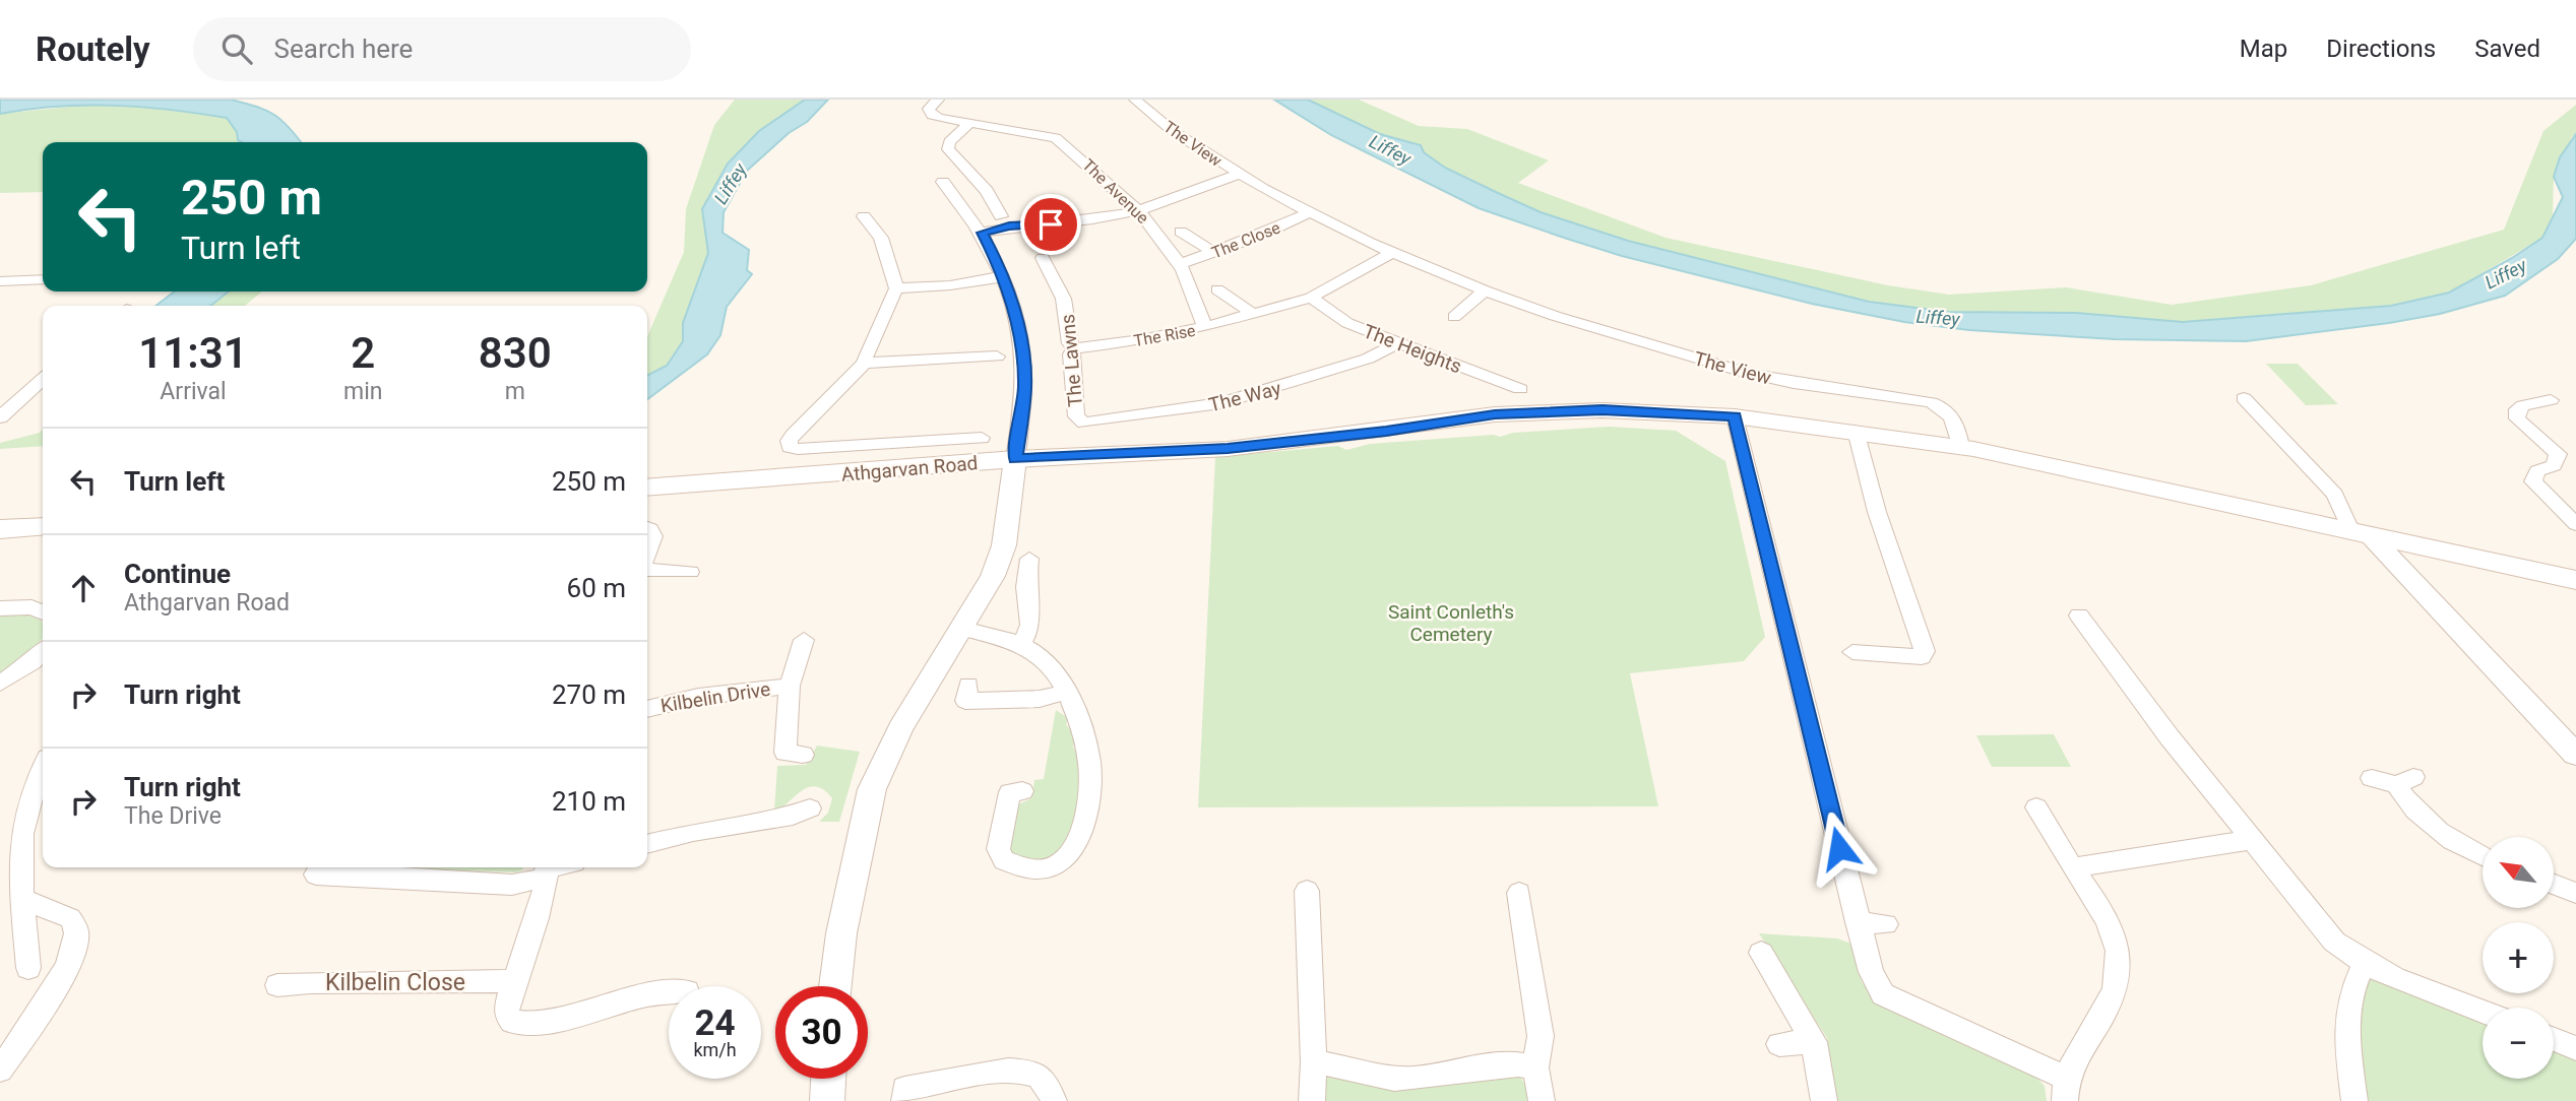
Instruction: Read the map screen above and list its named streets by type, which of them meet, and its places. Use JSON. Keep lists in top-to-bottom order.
{
  "streets": {
    "main road": ["Athgarvan Road"],
    "street": [
      "The View",
      "The Avenue",
      "The Close",
      "The Rise",
      "The Heights",
      "The Lawns",
      "The Way",
      "Kilbelin Drive",
      "Kilbelin Close"
    ]
  },
  "crossings": [
    ["The View", "The Close"],
    ["The View", "The Rise"],
    ["The View", "Athgarvan Road"],
    ["The Avenue", "The Close"],
    ["The Avenue", "The Rise"],
    ["The Rise", "The Heights"],
    ["The Rise", "The Lawns"],
    ["The Heights", "The Way"],
    ["The Lawns", "The Way"]
  ],
  "water": ["Liffey"],
  "parks": ["Saint Conleth's Cemetery"],
  "north": "top left",
  "page": {
    "header": "Routely",
    "search": "Search here",
    "nav": ["Map", "Directions", "Saved"],
    "turn": ["250 m", "Turn left"],
    "eta": [
      "11:31",
      "Arrival",
      "2",
      "min",
      "830",
      "m"
    ],
    "list": [
      {
        "name": "Turn left",
        "value": "250 m"
      },
      {
        "name": "Continue",
        "note": "Athgarvan Road",
        "value": "60 m"
      },
      {
        "name": "Turn right",
        "value": "270 m"
      },
      {
        "name": "Turn right",
        "note": "The Drive",
        "value": "210 m"
      }
    ],
    "map_buttons": ["+", "−"],
    "speed": "24 km/h",
    "limit": "30"
  }
}
